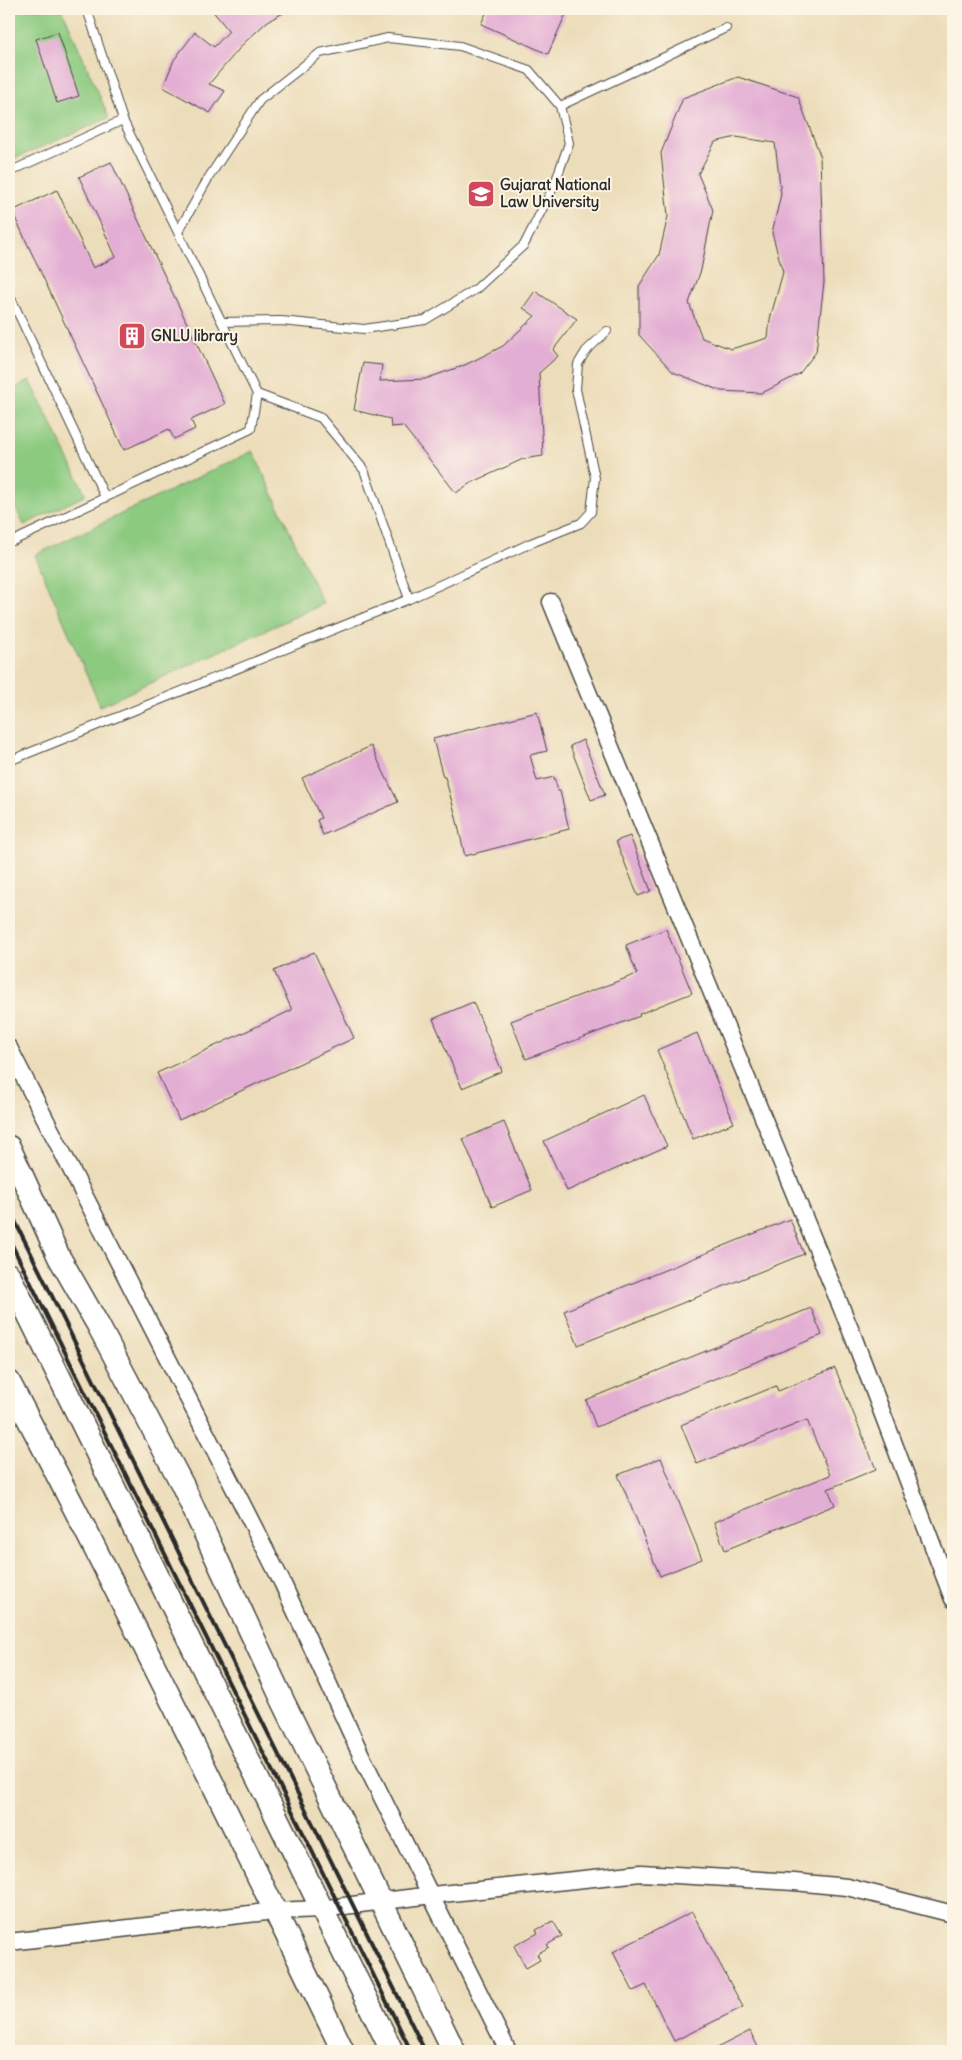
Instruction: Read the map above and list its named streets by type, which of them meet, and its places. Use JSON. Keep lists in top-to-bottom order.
{
  "places": {
    "school or university": ["Gujarat National Law University"],
    "building": ["GNLU library"]
  }
}
